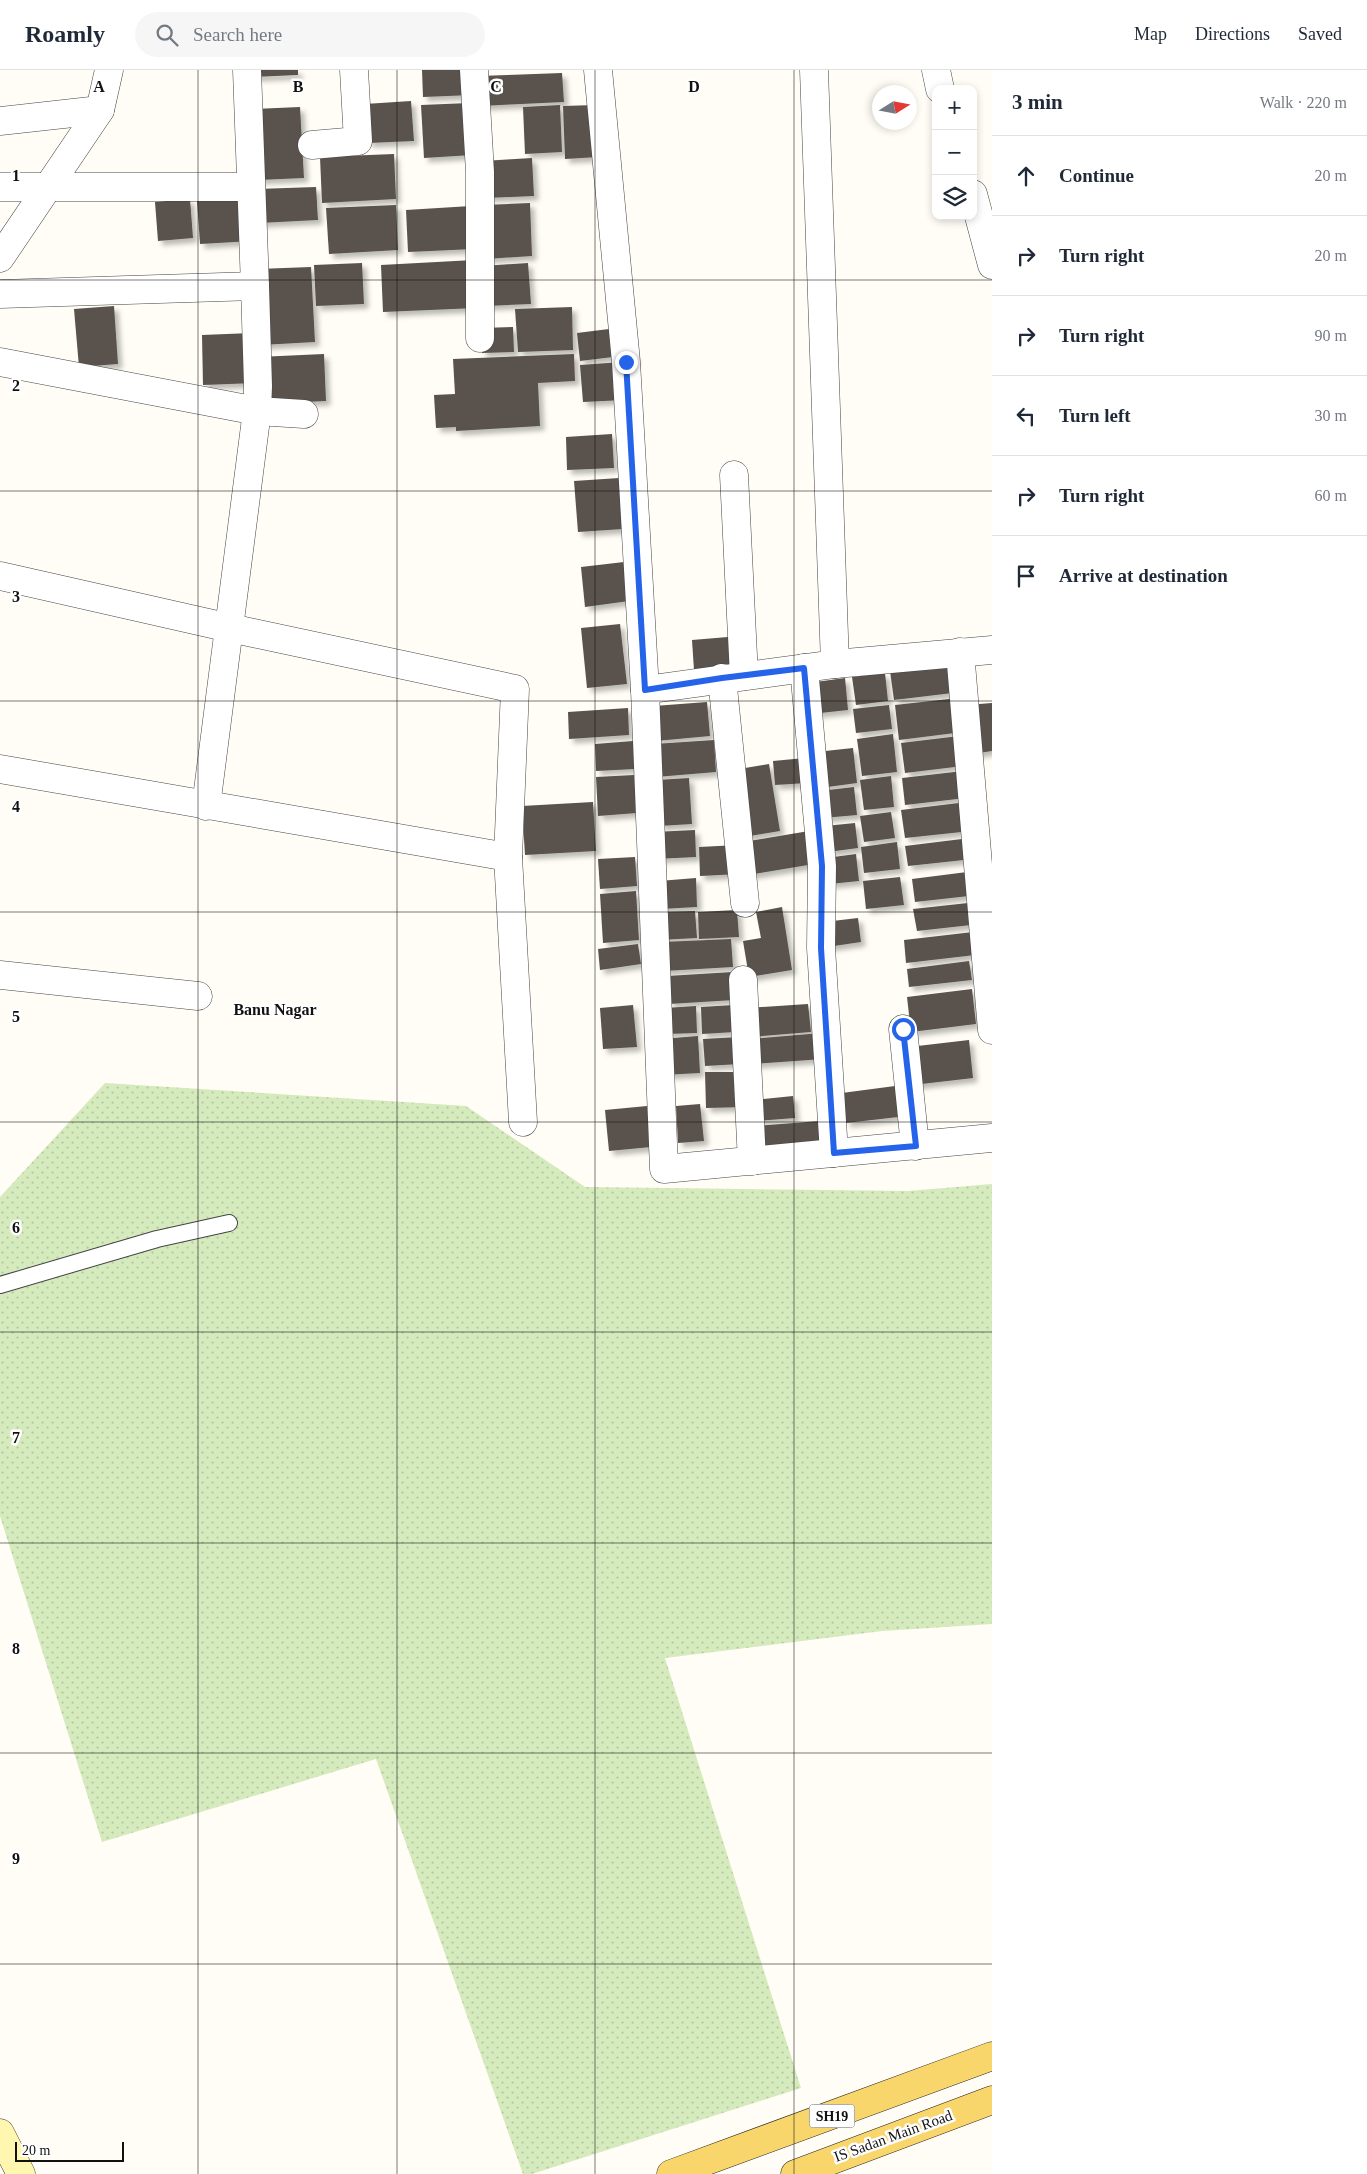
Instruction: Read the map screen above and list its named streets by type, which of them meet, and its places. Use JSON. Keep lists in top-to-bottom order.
{
  "streets": {
    "main road": ["SH19", "IS Sadan Main Road"]
  },
  "districts": ["Banu Nagar"],
  "scale_bar": "20 m",
  "north": "right",
  "page": {
    "header": "Roamly",
    "search": "Search here",
    "nav": ["Map", "Directions", "Saved"],
    "heading": ["3 min", "Walk · 220 m"],
    "map_buttons": ["+", "−"],
    "list": [
      ["Continue", "20 m"],
      ["Turn right", "20 m"],
      ["Turn right", "90 m"],
      ["Turn left", "30 m"],
      ["Turn right", "60 m"],
      "Arrive at destination"
    ],
    "scale": "20 m"
  },
  "grid": {
    "columns": [
      "A",
      "B",
      "C",
      "D"
    ],
    "rows": [
      "1",
      "2",
      "3",
      "4",
      "5",
      "6",
      "7",
      "8",
      "9"
    ]
  }
}
